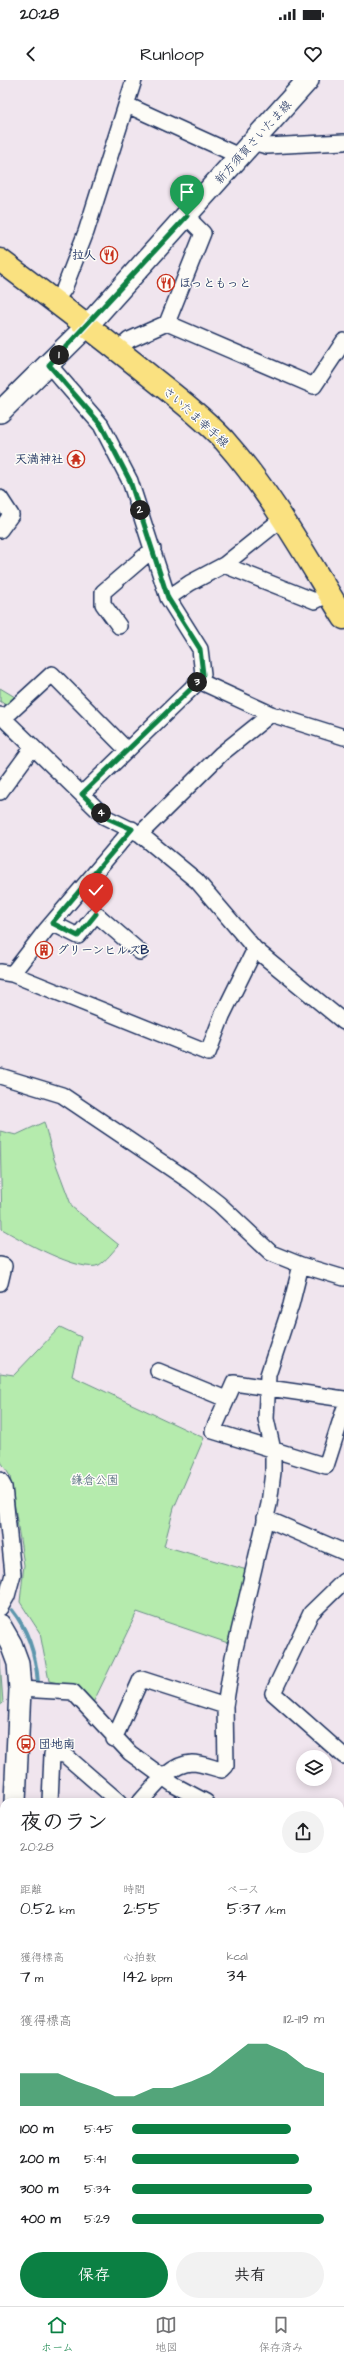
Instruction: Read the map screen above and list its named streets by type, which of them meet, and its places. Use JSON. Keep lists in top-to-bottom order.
{
  "streets": {
    "main road": ["新方須賀さいたま線", "さいたま幸手線"]
  },
  "crossings": [
    ["新方須賀さいたま線", "さいたま幸手線"]
  ],
  "parks": ["鎌倉公園"],
  "places": {
    "restaurant": ["拉人", "ほっともっと"],
    "temple": ["天満神社"],
    "building": ["グリーンヒルズB"],
    "bus stop": ["団地南"]
  },
  "page": {
    "status": "20:28",
    "header": "Runloop",
    "pins": [
      "1",
      "2",
      "3",
      "4"
    ],
    "heading": ["夜のラン", "20:28"],
    "stats": [
      ["距離", "0.52 km"],
      ["時間", "2:55"],
      ["ペース", "5:37 /km"],
      ["獲得標高", "7 m"],
      ["心拍数", "142 bpm"],
      ["kcal", "34"]
    ],
    "chart": ["獲得標高", "112–119 m"],
    "list": [
      {
        "name": "100 m",
        "note": "5:45"
      },
      {
        "name": "200 m",
        "note": "5:41"
      },
      {
        "name": "300 m",
        "note": "5:34"
      },
      {
        "name": "400 m",
        "note": "5:29"
      }
    ],
    "buttons": ["保存", "共有"],
    "tabs": ["ホーム", "地図", "保存済み"]
  }
}
